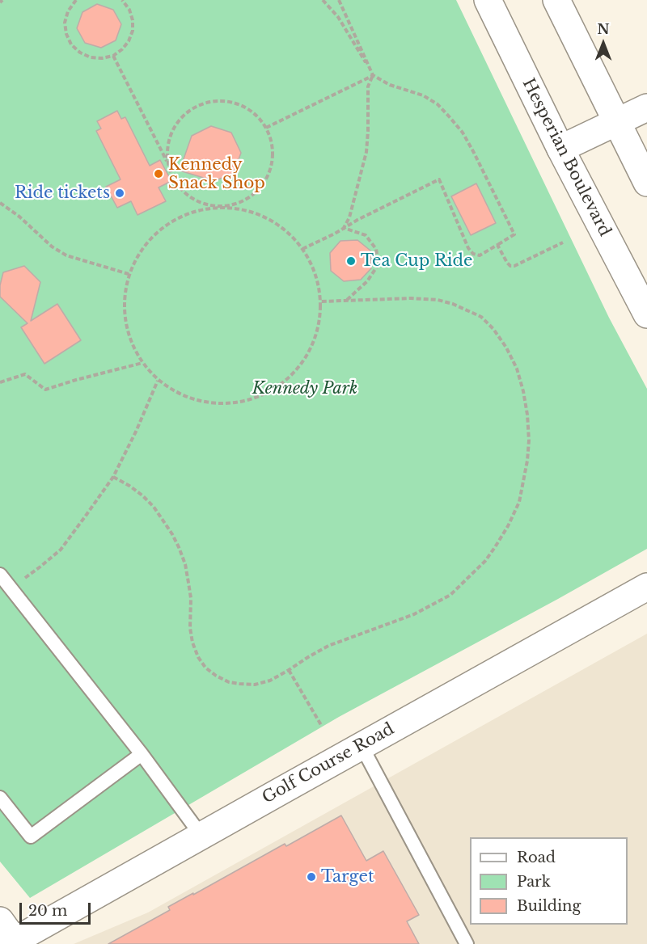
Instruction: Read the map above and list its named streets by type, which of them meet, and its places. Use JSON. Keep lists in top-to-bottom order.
{
  "streets": {
    "street": ["Hesperian Boulevard", "Golf Course Road"]
  },
  "parks": ["Kennedy Park"],
  "places": [
    "Kennedy Snack Shop",
    "Ride tickets",
    "Tea Cup Ride",
    "Target"
  ],
  "legend": ["Road", "Park", "Building"],
  "scale_bar": "20 m",
  "north": "top"
}
